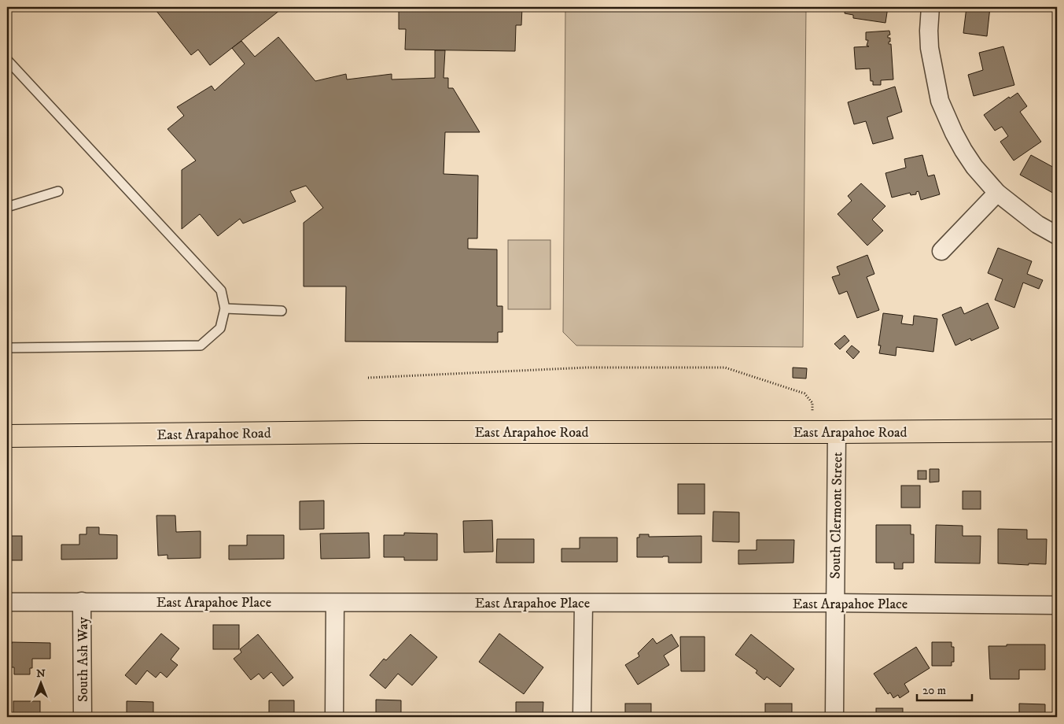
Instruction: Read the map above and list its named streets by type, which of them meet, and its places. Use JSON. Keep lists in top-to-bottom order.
{
  "streets": {
    "main road": ["East Arapahoe Road"],
    "street": ["South Clermont Street", "East Arapahoe Place", "South Ash Way"]
  },
  "crossings": [
    ["East Arapahoe Road", "South Clermont Street"],
    ["South Clermont Street", "East Arapahoe Place"],
    ["East Arapahoe Place", "South Ash Way"]
  ],
  "scale_bar": "20 m",
  "north": "top"
}
